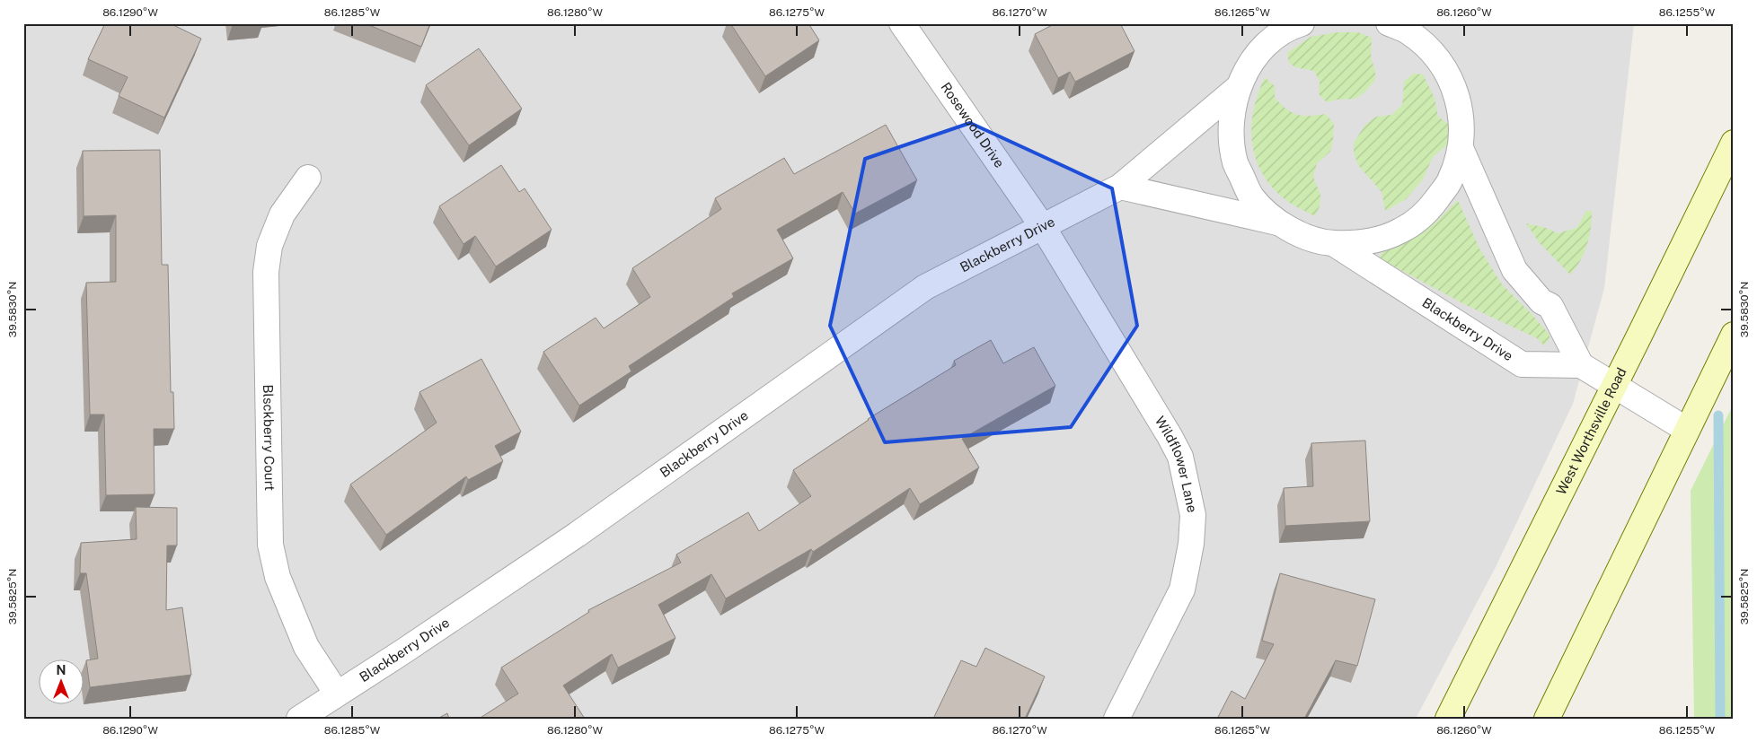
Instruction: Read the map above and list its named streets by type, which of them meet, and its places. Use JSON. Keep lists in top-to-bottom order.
{
  "streets": {
    "main road": ["West Worthsville Road"],
    "street": [
      "Rosewood Drive",
      "Blackberry Drive",
      "Blsckberry Court",
      "Wildflower Lane"
    ]
  },
  "crossings": [
    ["Rosewood Drive", "Blackberry Drive"],
    ["Rosewood Drive", "Wildflower Lane"],
    ["Blackberry Drive", "Blsckberry Court"],
    ["Blackberry Drive", "Wildflower Lane"]
  ],
  "north": "top",
  "coordinates": [
    "86.1290°W",
    "86.1285°W",
    "86.1280°W",
    "86.1275°W",
    "86.1270°W",
    "86.1265°W",
    "86.1260°W",
    "86.1255°W",
    "39.5830°N",
    "39.5825°N"
  ]
}
